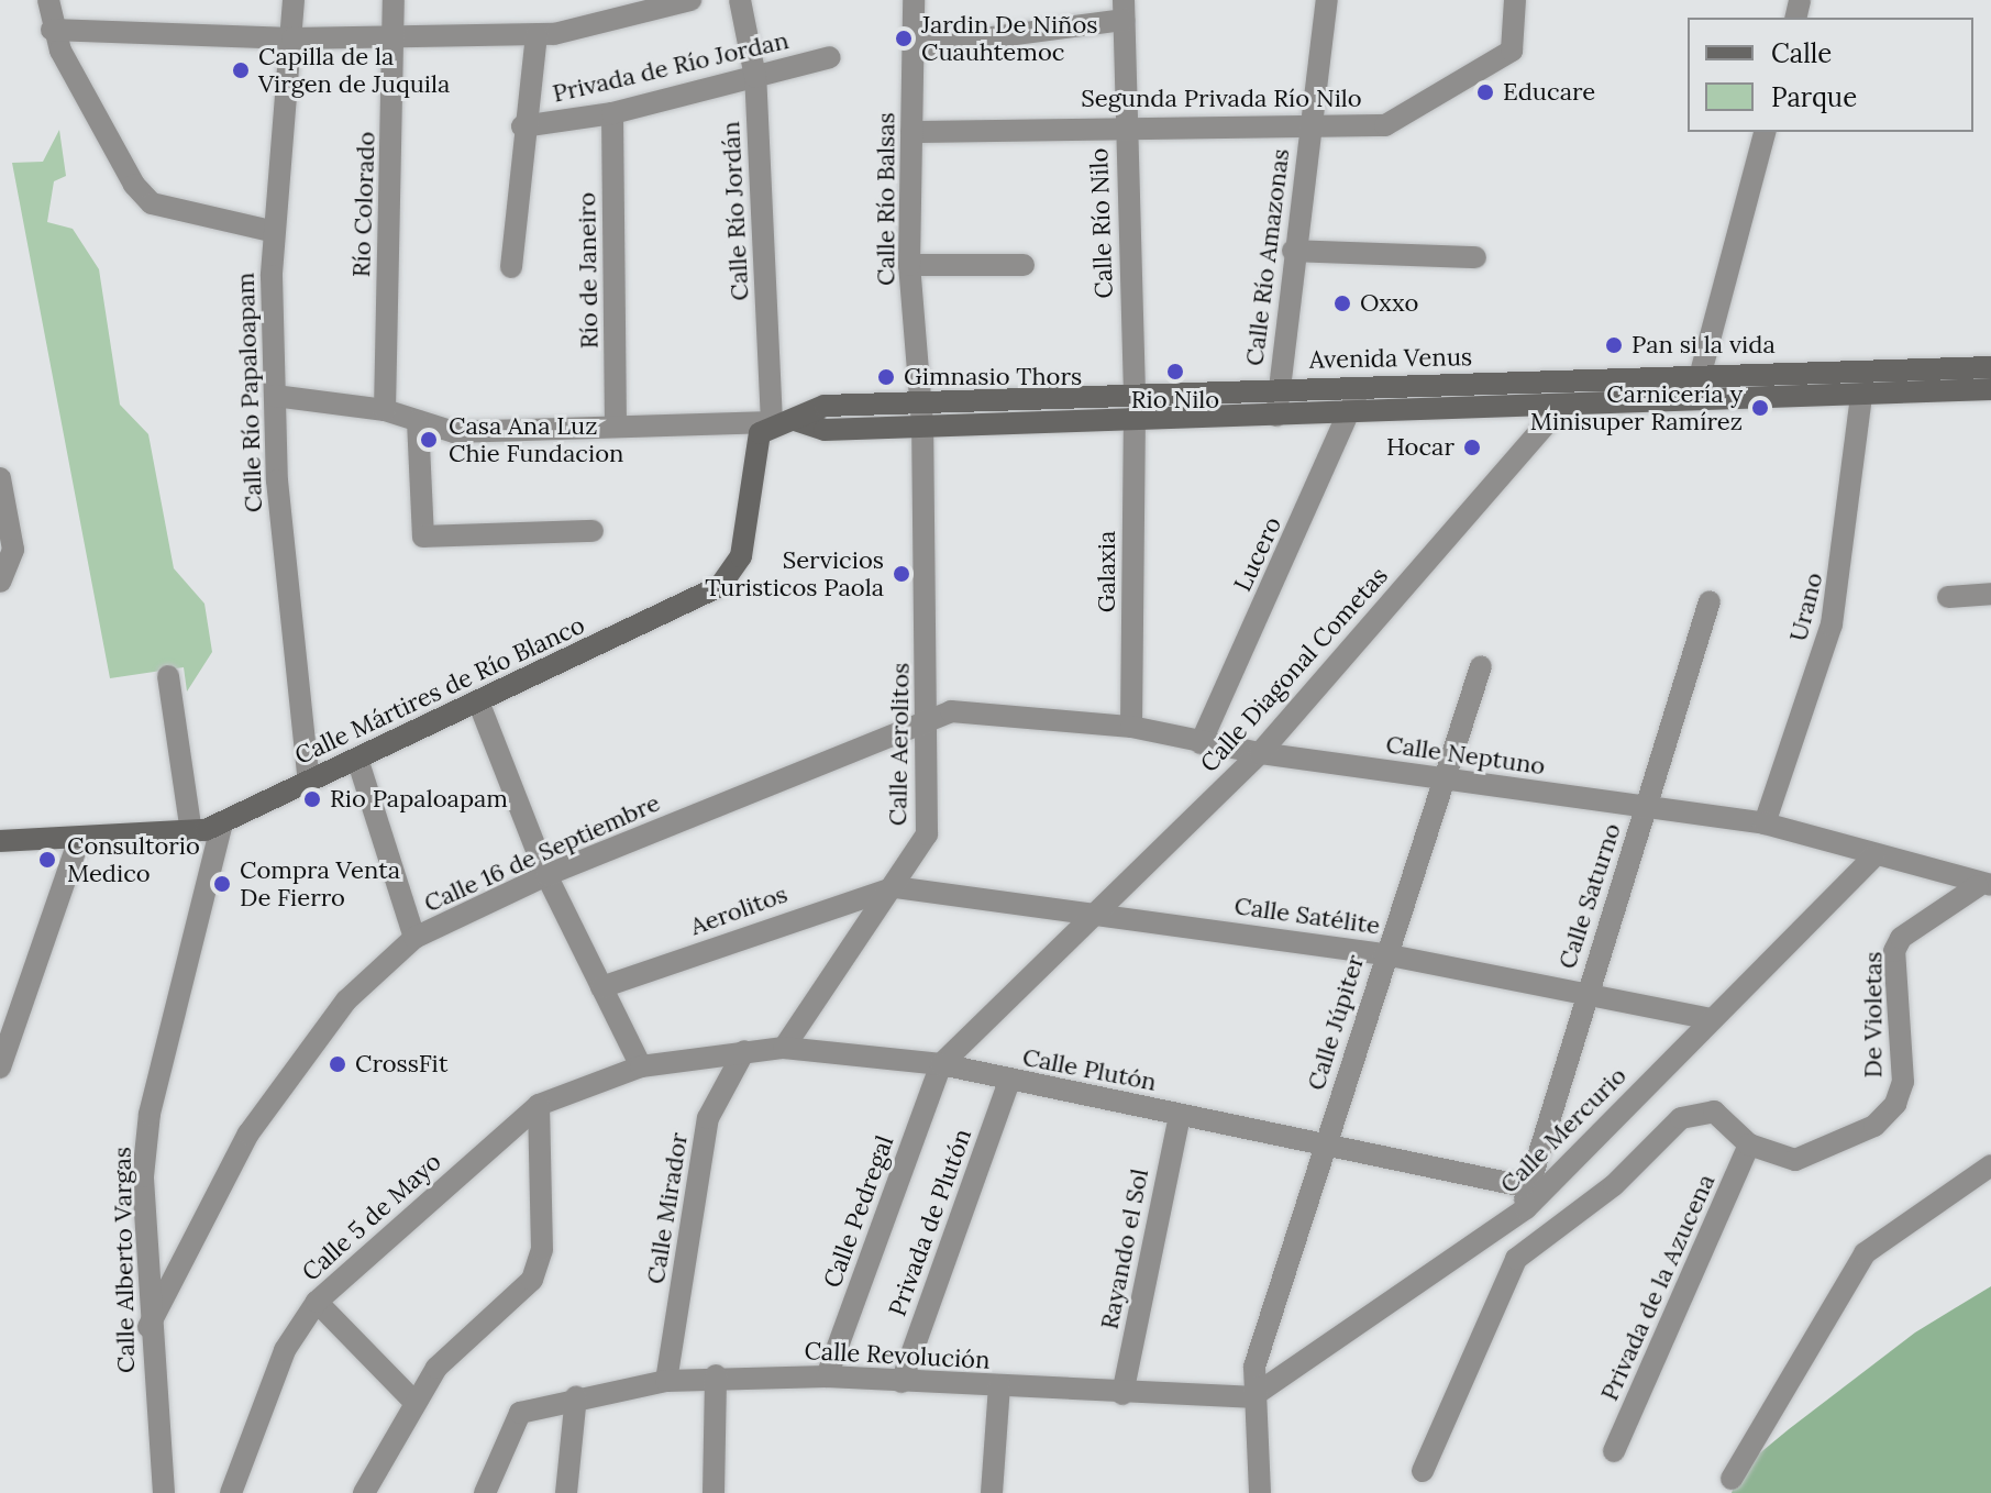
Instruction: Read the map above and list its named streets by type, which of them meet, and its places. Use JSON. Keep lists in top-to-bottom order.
{
  "streets": {
    "main road": ["Avenida Venus", "Calle Mártires de Río Blanco"],
    "street": [
      "Privada de Río Jordan",
      "Segunda Privada Río Nilo",
      "Calle Río Balsas",
      "Río Colorado",
      "Calle Río Jordán",
      "Calle Río Nilo",
      "Calle Río Amazonas",
      "Río de Janeiro",
      "Calle Río Papaloapam",
      "Lucero",
      "Galaxia",
      "Urano",
      "Calle Diagonal Cometas",
      "Calle Aerolitos",
      "Calle Neptuno",
      "Calle 16 de Septiembre",
      "Calle Saturno",
      "Aerolitos",
      "Calle Satélite",
      "De Violetas",
      "Calle Júpiter",
      "Calle Plutón",
      "Calle Mercurio",
      "Calle Mirador",
      "Calle Pedregal",
      "Calle 5 de Mayo",
      "Privada de Plutón",
      "Rayando el Sol",
      "Calle Alberto Vargas",
      "Privada de la Azucena",
      "Calle Revolución"
    ]
  },
  "crossings": [
    ["Privada de Río Jordan", "Calle Río Jordán"],
    ["Privada de Río Jordan", "Río de Janeiro"],
    ["Segunda Privada Río Nilo", "Calle Río Balsas"],
    ["Segunda Privada Río Nilo", "Calle Río Nilo"],
    ["Segunda Privada Río Nilo", "Calle Río Amazonas"],
    ["Calle Río Balsas", "Avenida Venus"],
    ["Calle Río Balsas", "Calle Aerolitos"],
    ["Calle Río Jordán", "Avenida Venus"],
    ["Calle Río Jordán", "Calle Mártires de Río Blanco"],
    ["Calle Río Nilo", "Avenida Venus"],
    ["Calle Río Amazonas", "Avenida Venus"],
    ["Avenida Venus", "Lucero"],
    ["Avenida Venus", "Calle Mártires de Río Blanco"],
    ["Avenida Venus", "Calle Aerolitos"],
    ["Calle Río Papaloapam", "Calle Mártires de Río Blanco"],
    ["Lucero", "Calle Neptuno"],
    ["Galaxia", "Calle Neptuno"],
    ["Urano", "Calle Neptuno"],
    ["Calle Diagonal Cometas", "Calle Neptuno"],
    ["Calle Diagonal Cometas", "Calle Satélite"],
    ["Calle Diagonal Cometas", "Calle Plutón"],
    ["Calle Diagonal Cometas", "Calle Pedregal"],
    ["Calle Mártires de Río Blanco", "Calle Alberto Vargas"],
    ["Calle Aerolitos", "Calle Neptuno"],
    ["Calle Aerolitos", "Calle 16 de Septiembre"],
    ["Calle Aerolitos", "Aerolitos"],
    ["Calle Aerolitos", "Calle Satélite"],
    ["Calle Aerolitos", "Calle Plutón"],
    ["Calle Neptuno", "Calle 16 de Septiembre"],
    ["Calle Neptuno", "Calle Saturno"],
    ["Calle Neptuno", "De Violetas"],
    ["Calle Neptuno", "Calle Júpiter"],
    ["Calle Neptuno", "Calle Mercurio"],
    ["Calle 16 de Septiembre", "Calle Alberto Vargas"],
    ["Calle Saturno", "Calle Satélite"],
    ["Calle Saturno", "Calle Plutón"],
    ["Calle Saturno", "Calle Mercurio"],
    ["Aerolitos", "Calle Satélite"],
    ["Calle Satélite", "Calle Júpiter"],
    ["Calle Satélite", "Calle Mercurio"],
    ["De Violetas", "Privada de la Azucena"],
    ["Calle Júpiter", "Calle Plutón"],
    ["Calle Júpiter", "Calle Mercurio"],
    ["Calle Júpiter", "Calle Revolución"],
    ["Calle Plutón", "Calle Mercurio"],
    ["Calle Plutón", "Calle Mirador"],
    ["Calle Plutón", "Calle Pedregal"],
    ["Calle Plutón", "Calle 5 de Mayo"],
    ["Calle Plutón", "Privada de Plutón"],
    ["Calle Plutón", "Rayando el Sol"],
    ["Calle Mercurio", "Calle Revolución"],
    ["Calle Mirador", "Calle Revolución"],
    ["Calle Pedregal", "Calle Revolución"],
    ["Privada de Plutón", "Calle Revolución"],
    ["Rayando el Sol", "Calle Revolución"]
  ],
  "places": [
    "Jardin De Niños Cuauhtemoc",
    "Capilla de la Virgen de Juquila",
    "Educare",
    "Oxxo",
    "Pan si la vida",
    "Rio Nilo",
    "Gimnasio Thors",
    "Carnicería y Minisuper Ramírez",
    "Casa Ana Luz Chie Fundacion",
    "Hocar",
    "Servicios Turisticos Paola",
    "Rio Papaloapam",
    "Consultorio Medico",
    "Compra Venta De Fierro",
    "CrossFit"
  ],
  "legend": ["Calle", "Parque"]
}
